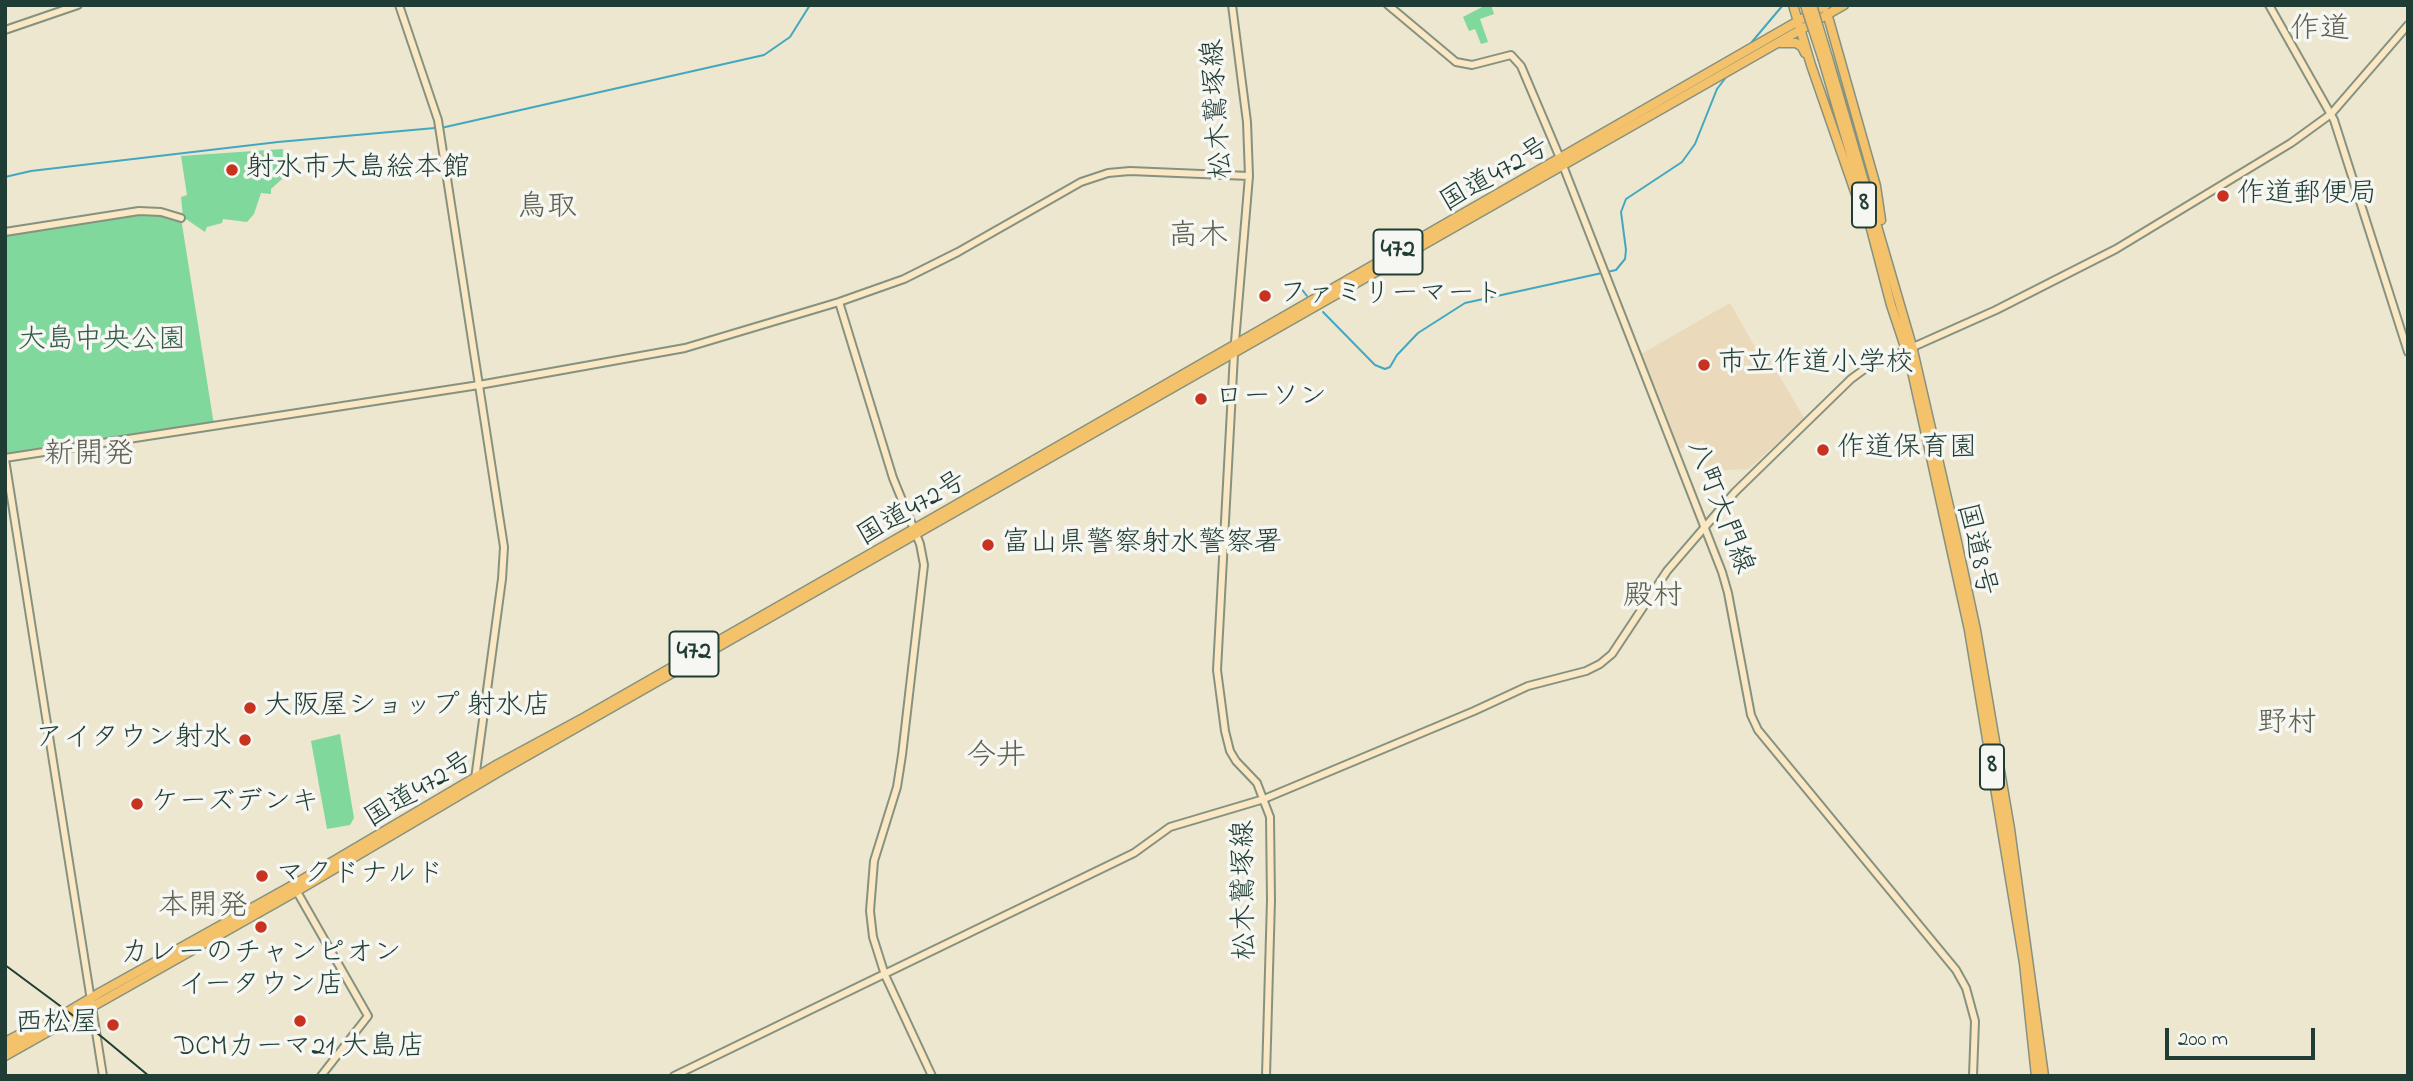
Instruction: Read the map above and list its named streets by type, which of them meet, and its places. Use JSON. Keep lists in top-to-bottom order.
{
  "streets": {
    "highway": [
      "国道472号",
      "8",
      "472",
      "国道8号"
    ],
    "street": ["松木鷲塚線", "八町大門線"]
  },
  "crossings": [
    ["松木鷲塚線", "国道472号"],
    ["国道472号", "8"],
    ["国道472号", "八町大門線"],
    ["8", "国道8号"]
  ],
  "districts": [
    "作道",
    "鳥取",
    "高木",
    "新開発",
    "殿村",
    "野村",
    "今井",
    "本開発"
  ],
  "parks": ["大島中央公園"],
  "places": [
    "射水市大島絵本館",
    "作道郵便局",
    "ファミリーマート",
    "市立作道小学校",
    "ローソン",
    "作道保育園",
    "富山県警察射水警察署",
    "大阪屋ショップ 射水店",
    "アイタウン射水",
    "ケーズデンキ",
    "マクドナルド",
    "カレーのチャンピオン イータウン店",
    "DCMカーマ21 大島店",
    "西松屋"
  ],
  "scale_bar": "200 m"
}
